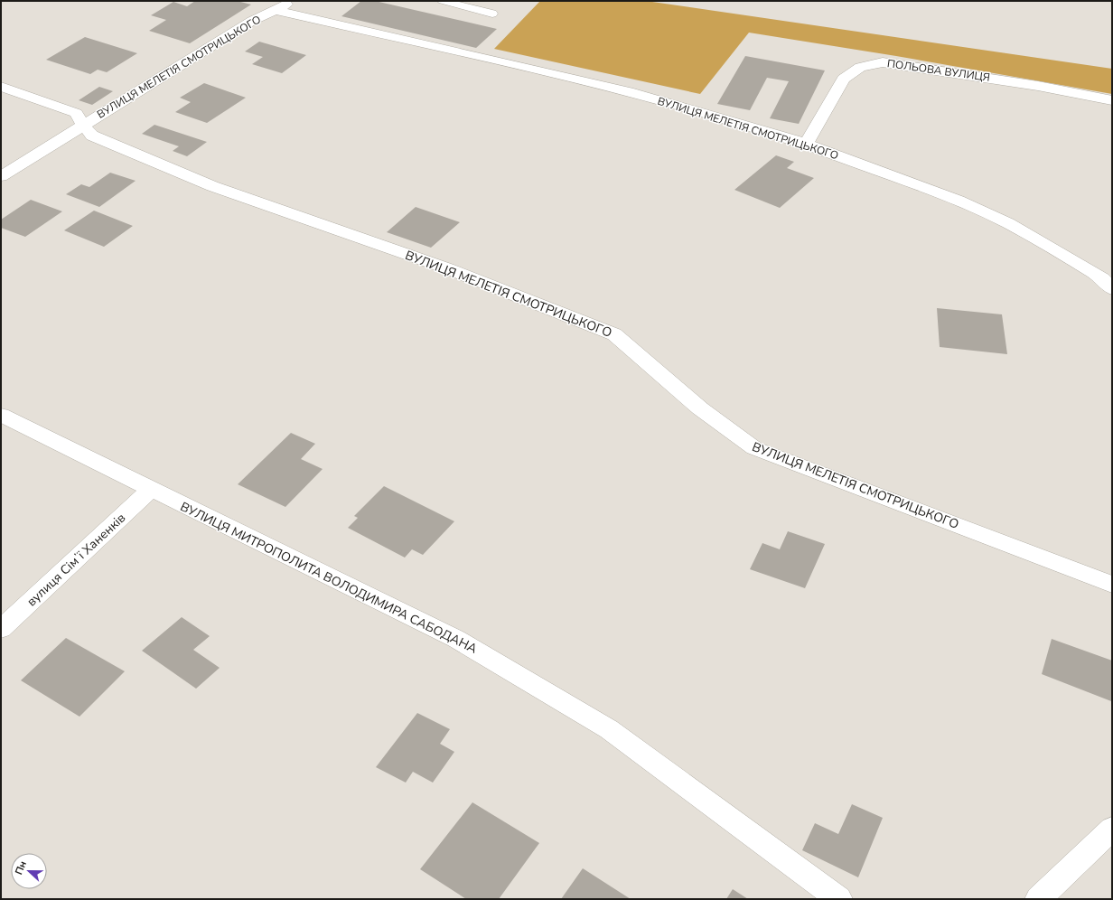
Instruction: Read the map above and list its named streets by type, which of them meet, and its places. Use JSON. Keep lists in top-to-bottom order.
{
  "streets": {
    "street": [
      "ВУЛИЦЯ МЕЛЕТІЯ СМОТРИЦЬКОГО",
      "ПОЛЬОВА ВУЛИЦЯ",
      "вулиця Сімʼї Ханенків",
      "ВУЛИЦЯ МИТРОПОЛИТА ВОЛОДИМИРА САБОДАНА"
    ]
  },
  "crossings": [
    ["ВУЛИЦЯ МЕЛЕТІЯ СМОТРИЦЬКОГО", "ПОЛЬОВА ВУЛИЦЯ"],
    ["вулиця Сімʼї Ханенків", "ВУЛИЦЯ МИТРОПОЛИТА ВОЛОДИМИРА САБОДАНА"]
  ],
  "north": "left"
}
